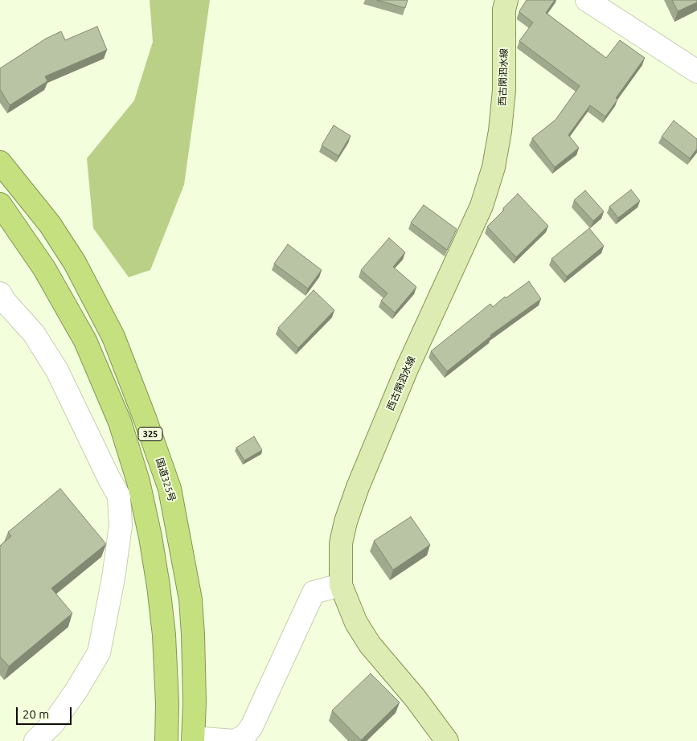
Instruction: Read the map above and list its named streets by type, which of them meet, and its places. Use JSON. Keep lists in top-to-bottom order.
{
  "streets": {
    "highway": ["325", "国道325号"],
    "main road": ["西古閑泗水線"]
  },
  "scale_bar": "20 m"
}
